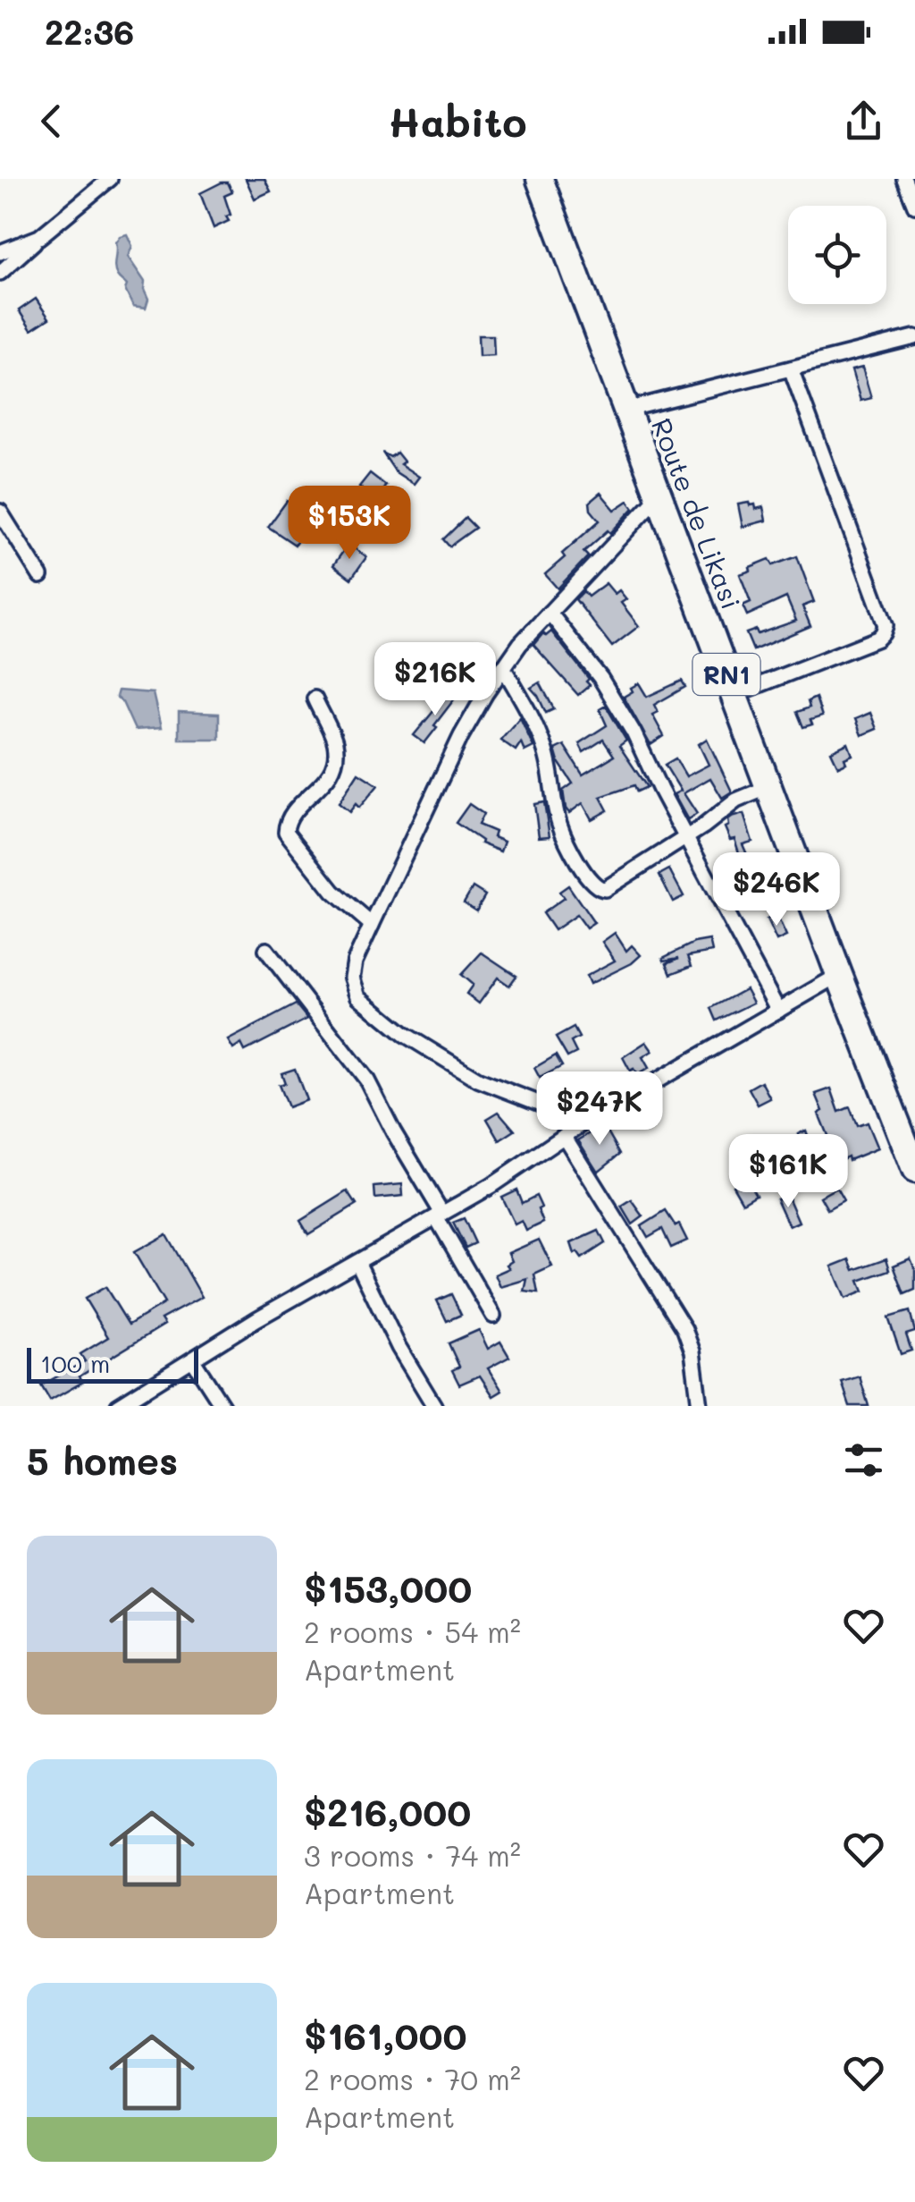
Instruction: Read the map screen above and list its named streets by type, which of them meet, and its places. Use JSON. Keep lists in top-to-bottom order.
{
  "streets": {
    "highway": ["Route de Likasi", "RN1"]
  },
  "scale_bar": "100 m",
  "page": {
    "status": "22:36",
    "header": "Habito",
    "price": [
      "$153K",
      "$216K",
      "$246K",
      "$247K",
      "$161K"
    ],
    "scale": "100 m",
    "heading": "5 homes",
    "list": [
      {
        "name": "$153,000",
        "note": "2 rooms · 54 m² · Apartment"
      },
      {
        "name": "$216,000",
        "note": "3 rooms · 74 m² · Apartment"
      },
      {
        "name": "$161,000",
        "note": "2 rooms · 70 m² · Apartment"
      }
    ]
  }
}
